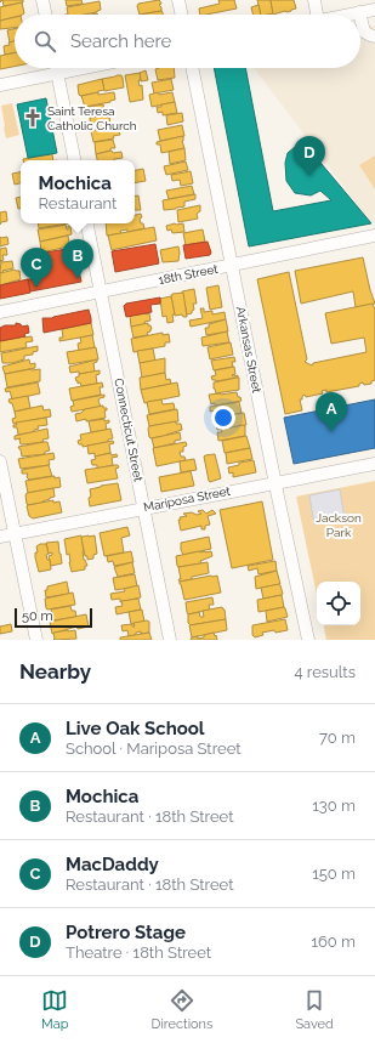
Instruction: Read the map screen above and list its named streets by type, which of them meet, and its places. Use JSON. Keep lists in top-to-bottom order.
{
  "streets": {
    "street": [
      "18th Street",
      "Arkansas Street",
      "Connecticut Street",
      "Mariposa Street"
    ]
  },
  "crossings": [
    ["18th Street", "Arkansas Street"],
    ["18th Street", "Connecticut Street"],
    ["Arkansas Street", "Mariposa Street"],
    ["Connecticut Street", "Mariposa Street"]
  ],
  "parks": ["Jackson Park"],
  "places": {
    "church": ["Saint Teresa Catholic Church"]
  },
  "scale_bar": "50 m",
  "page": {
    "search": "Search here",
    "pins": [
      "D",
      "B",
      "C",
      "A"
    ],
    "popup": ["Mochica", "Restaurant"],
    "scale": "50 m",
    "heading": ["Nearby", "4 results"],
    "list": [
      {
        "mark": "A",
        "name": "Live Oak School",
        "note": "School · Mariposa Street",
        "value": "70 m"
      },
      {
        "mark": "B",
        "name": "Mochica",
        "note": "Restaurant · 18th Street",
        "value": "130 m"
      },
      {
        "mark": "C",
        "name": "MacDaddy",
        "note": "Restaurant · 18th Street",
        "value": "150 m"
      },
      {
        "mark": "D",
        "name": "Potrero Stage",
        "note": "Theatre · 18th Street",
        "value": "160 m"
      }
    ],
    "nav": ["Map", "Directions", "Saved"]
  }
}
